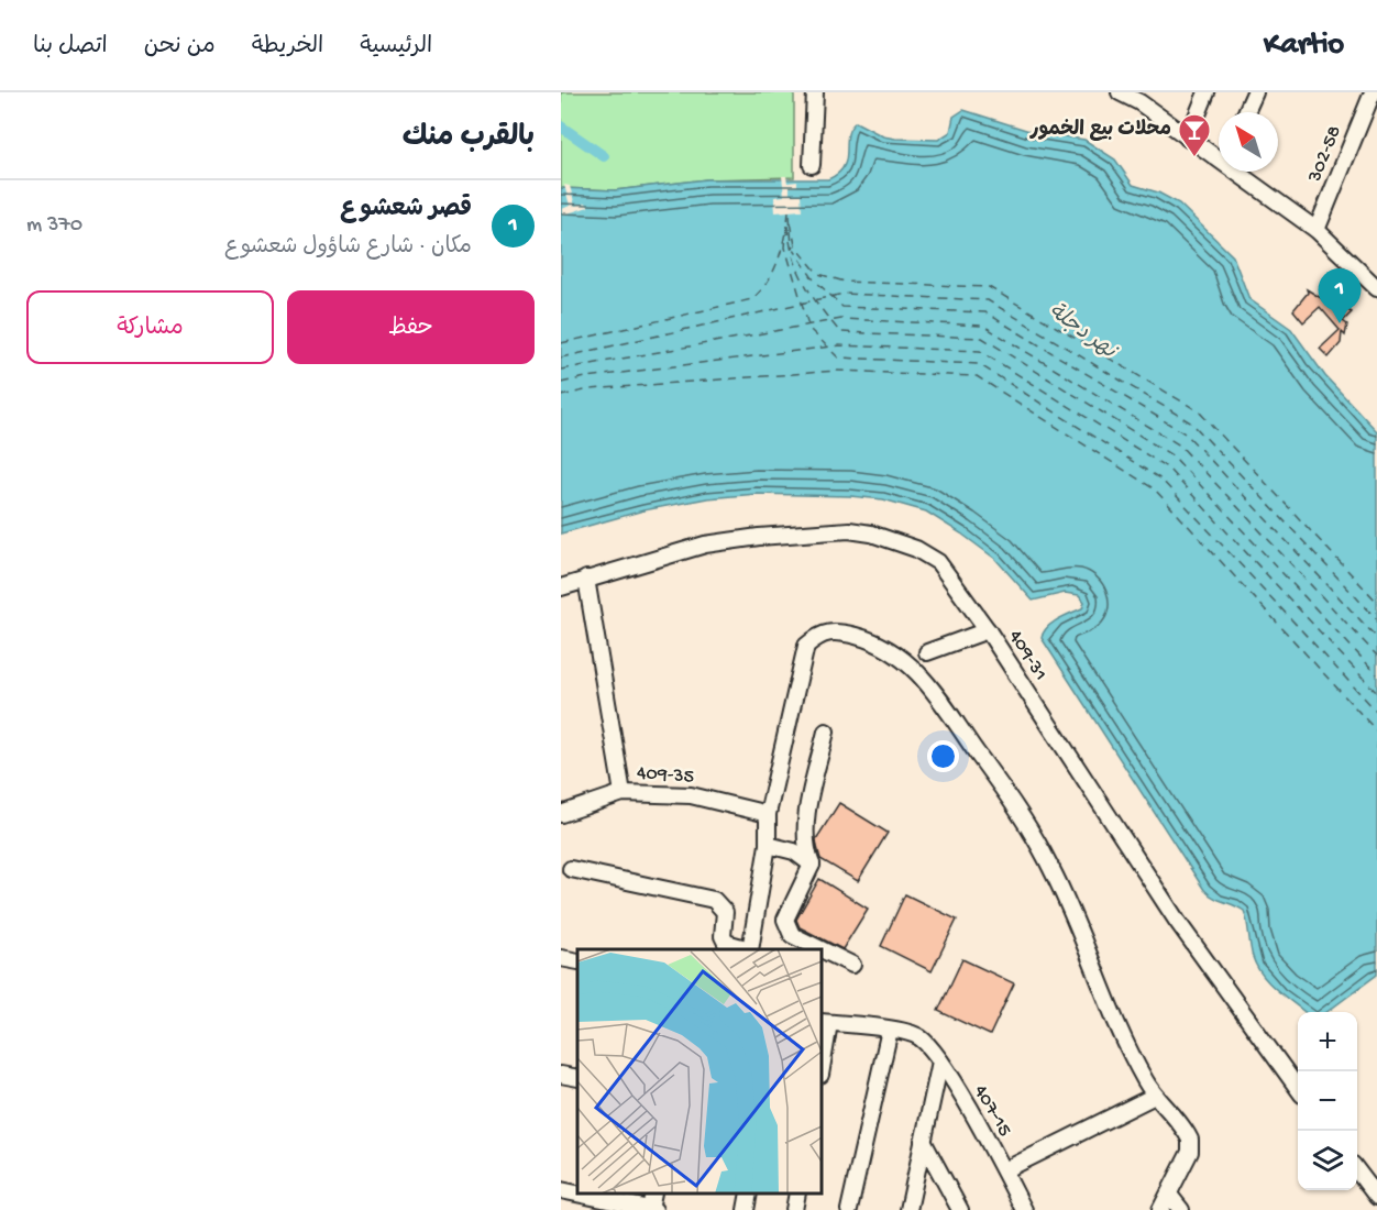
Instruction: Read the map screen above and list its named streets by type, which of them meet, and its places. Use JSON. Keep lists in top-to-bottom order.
{
  "streets": {
    "street": [
      "302-58",
      "409-31",
      "409-35",
      "407-15"
    ]
  },
  "water": ["نهر دجلة"],
  "places": {
    "bar": ["محلات بيع الخمور"]
  },
  "north": "top left",
  "page": {
    "header": "Kartio",
    "nav": [
      "الرئيسية",
      "الخريطة",
      "من نحن",
      "اتصل بنا"
    ],
    "heading": "بالقرب منك",
    "list": [
      {
        "mark": "1",
        "name": "قصر شعشوع",
        "note": "مكان · شارع شاؤول شعشوع",
        "value": "370 m"
      }
    ],
    "pins": "1",
    "buttons": ["حفظ", "مشاركة"],
    "map_buttons": ["+", "−"]
  }
}
